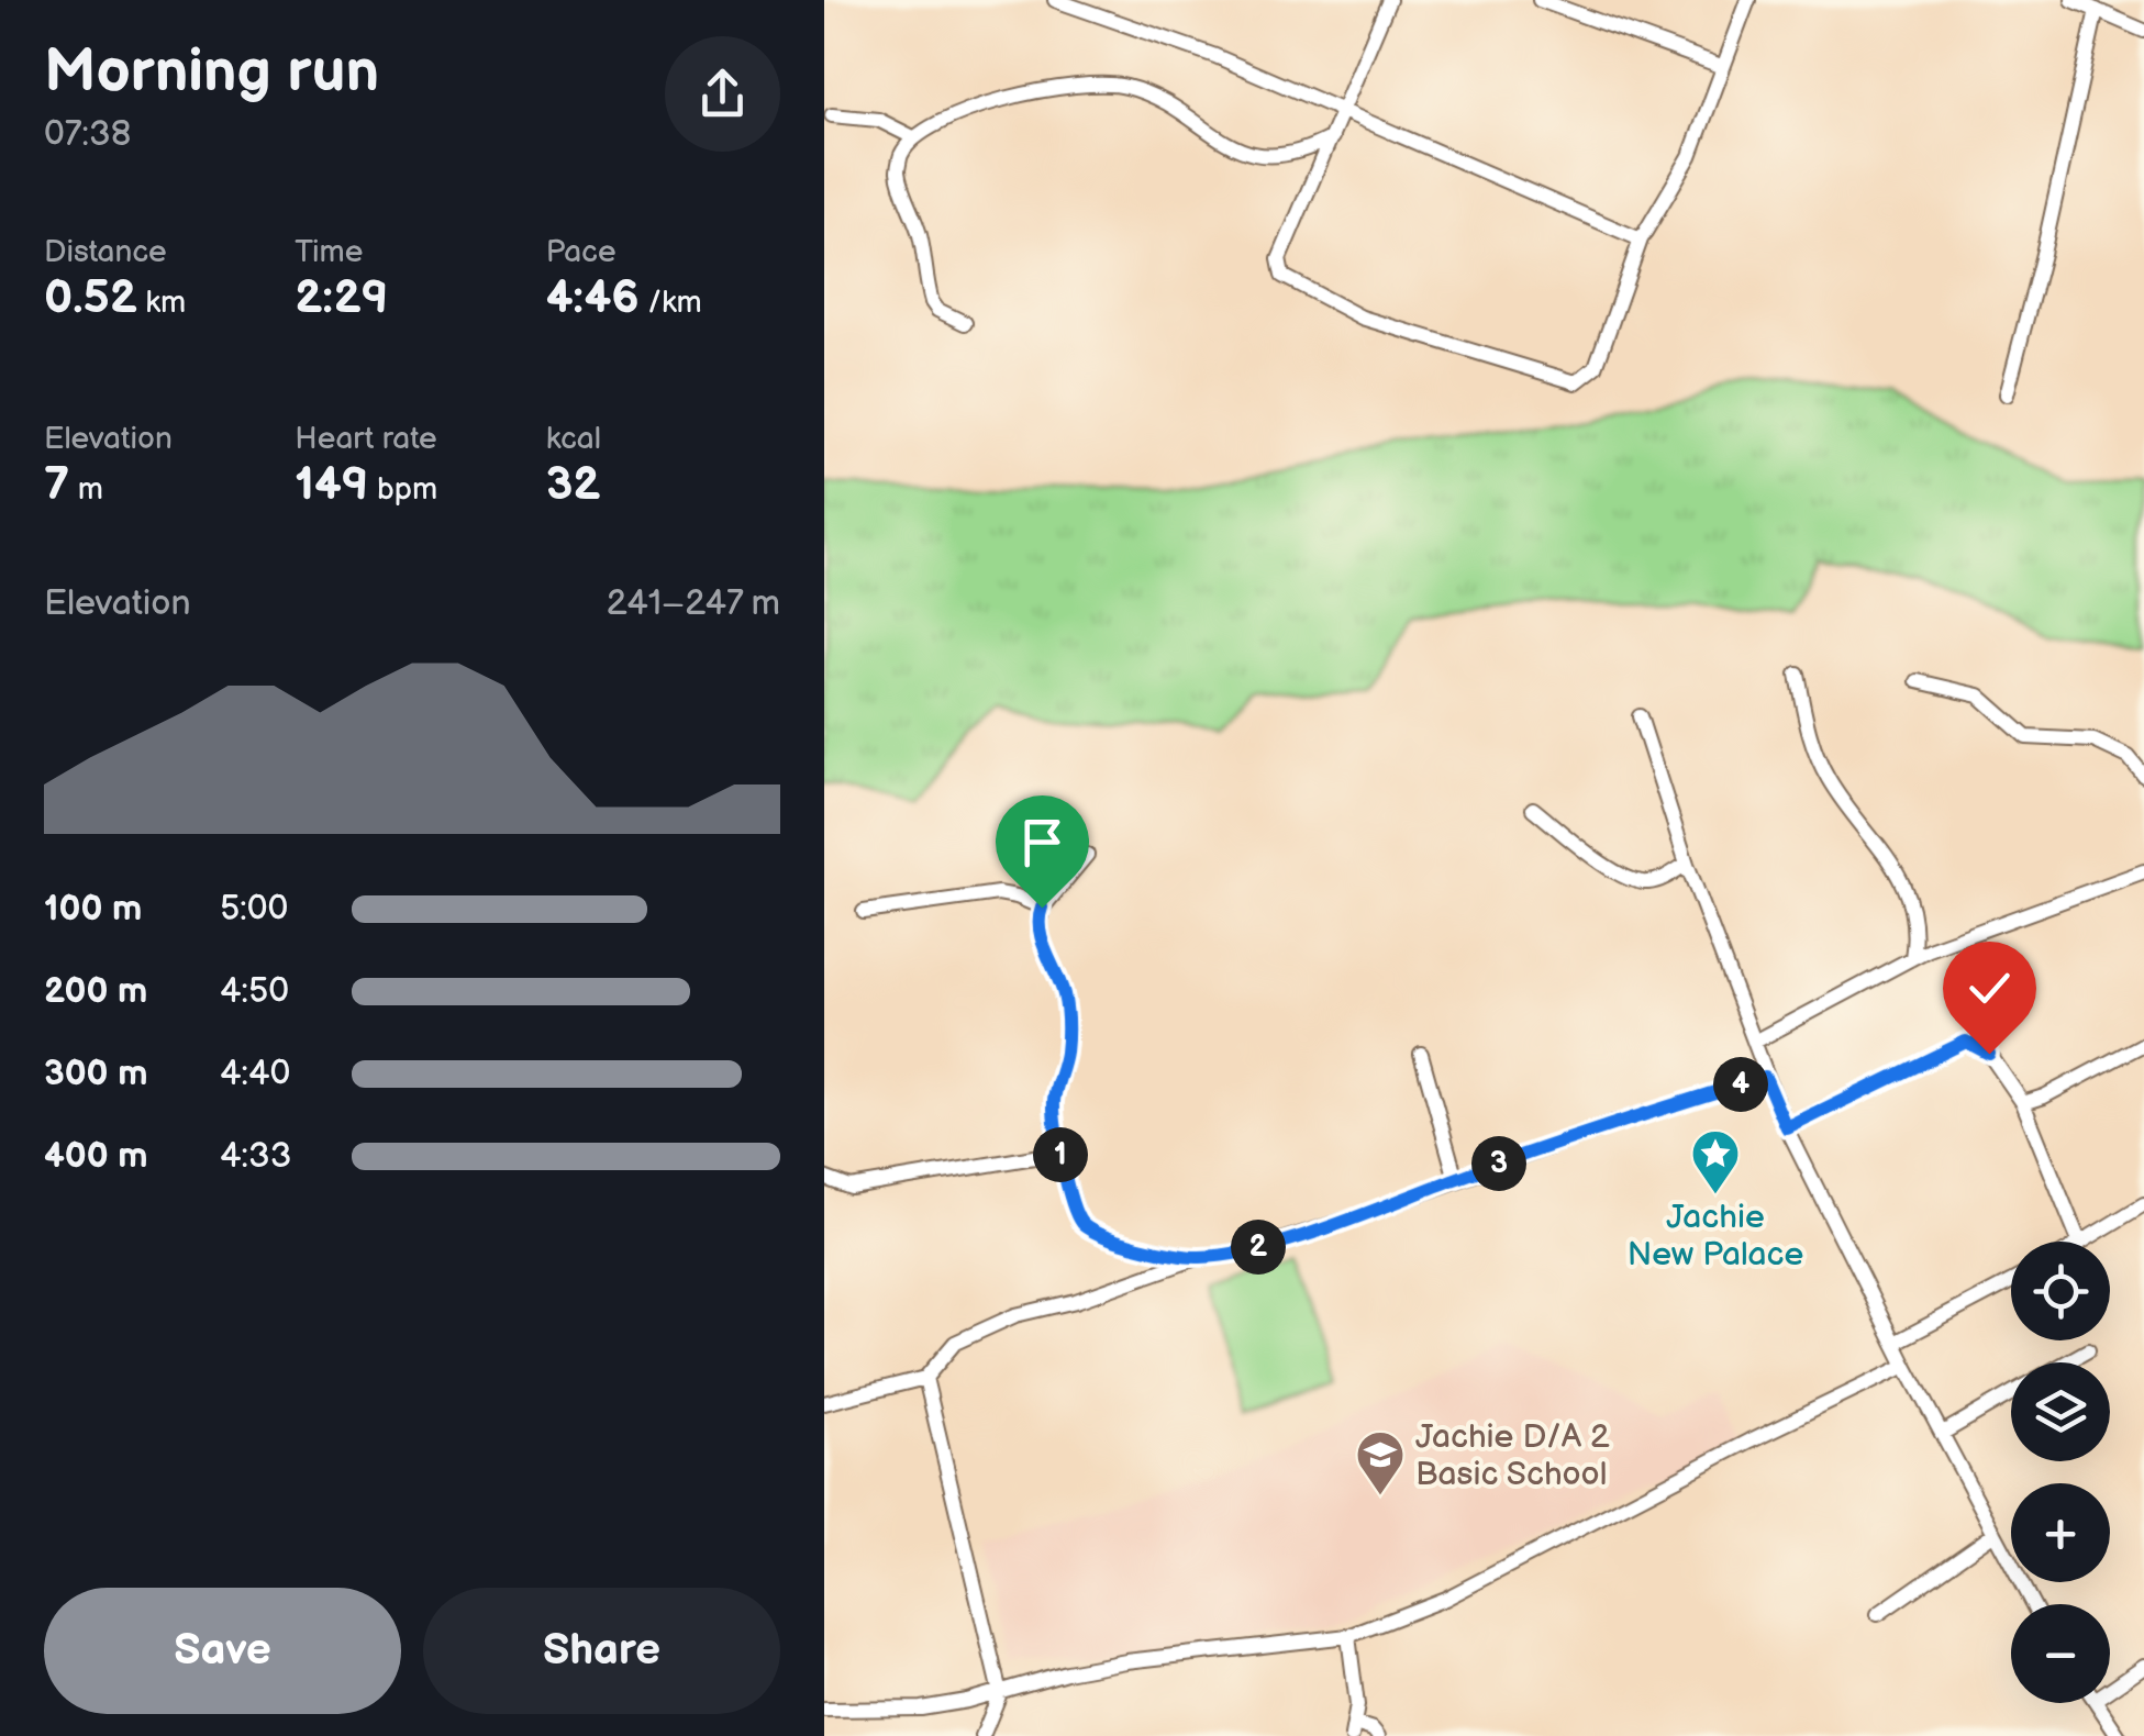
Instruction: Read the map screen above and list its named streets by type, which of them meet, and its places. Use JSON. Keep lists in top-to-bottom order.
{
  "places": {
    "place": ["Jachie New Palace"],
    "school or university": ["Jachie D/A 2 Basic School"]
  },
  "page": {
    "heading": ["Morning run", "07:38"],
    "stats": [
      ["Distance", "0.52 km"],
      ["Time", "2:29"],
      ["Pace", "4:46 /km"],
      ["Elevation", "7 m"],
      ["Heart rate", "149 bpm"],
      ["kcal", "32"]
    ],
    "chart": ["Elevation", "241–247 m"],
    "list": [
      {
        "name": "100 m",
        "note": "5:00"
      },
      {
        "name": "200 m",
        "note": "4:50"
      },
      {
        "name": "300 m",
        "note": "4:40"
      },
      {
        "name": "400 m",
        "note": "4:33"
      }
    ],
    "pins": [
      "4",
      "1",
      "3",
      "2"
    ],
    "map_buttons": ["+", "−"],
    "buttons": ["Save", "Share"]
  }
}
